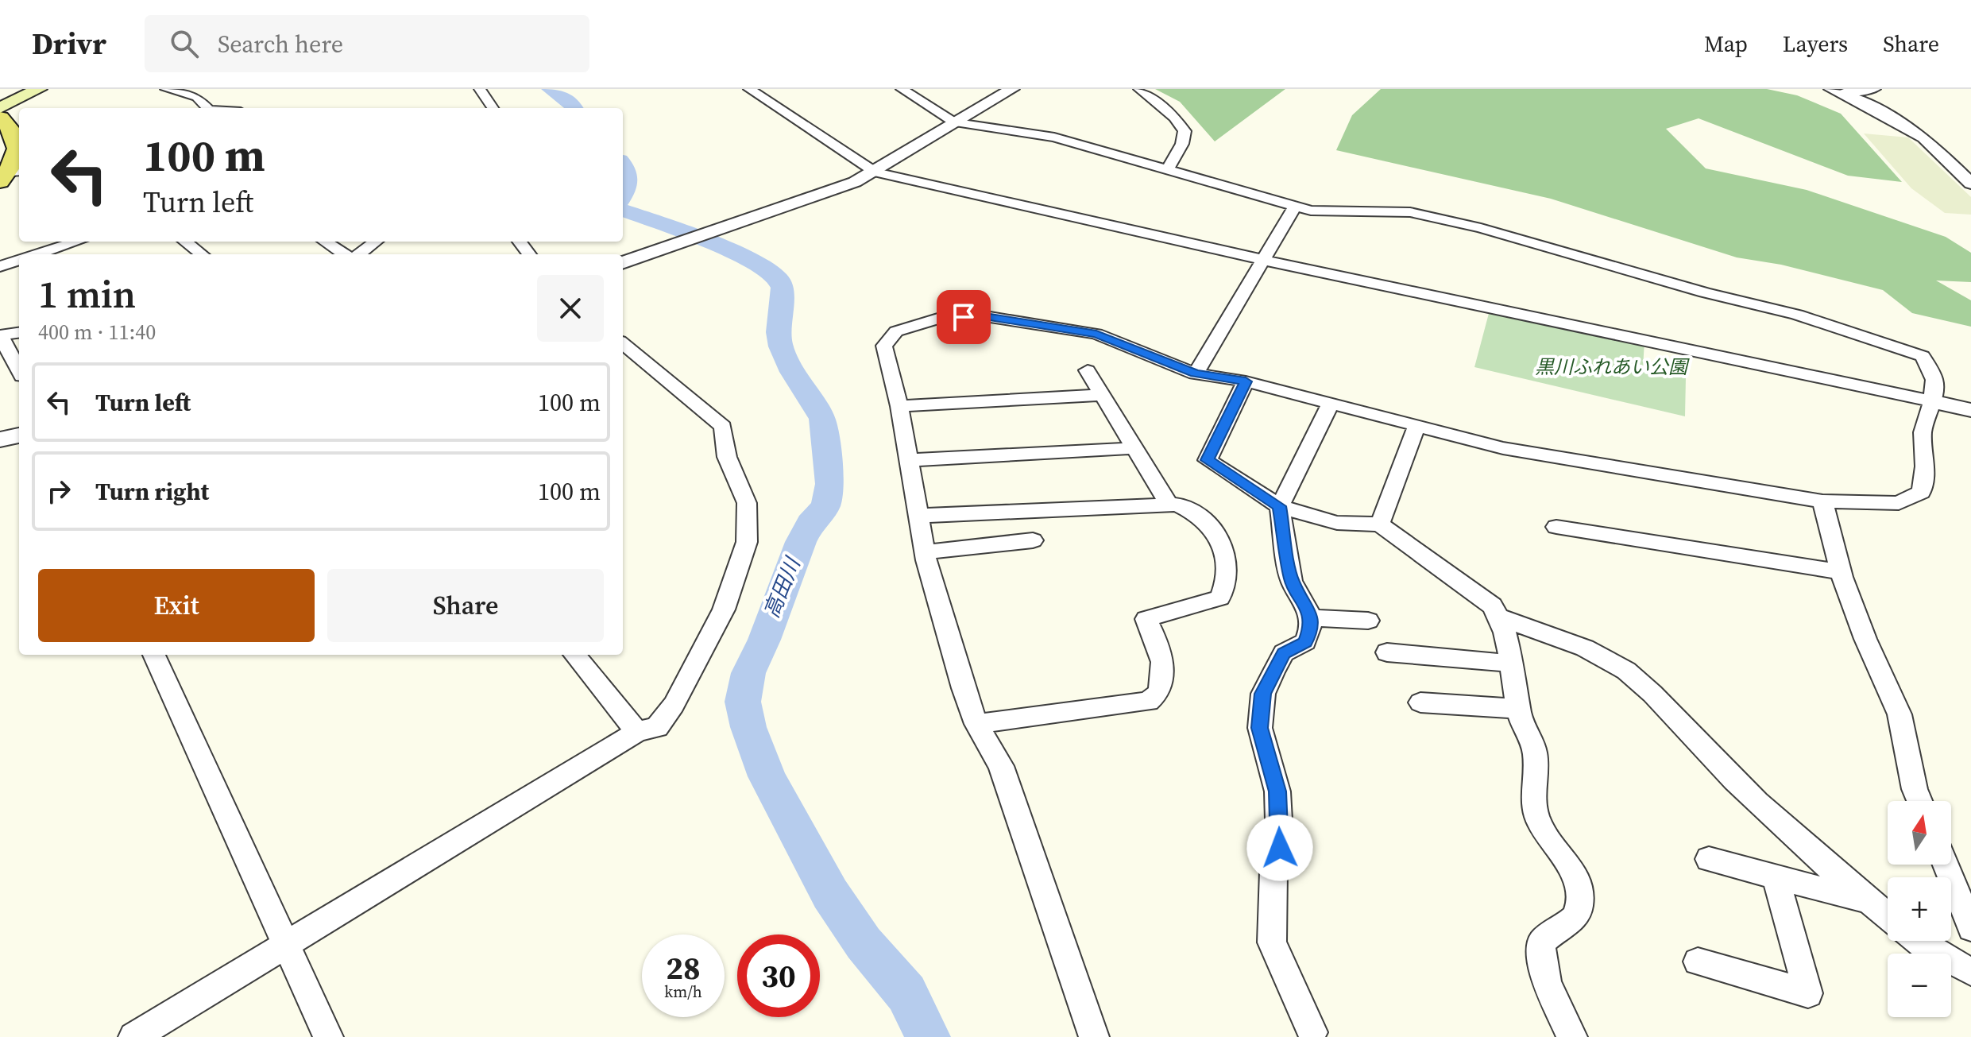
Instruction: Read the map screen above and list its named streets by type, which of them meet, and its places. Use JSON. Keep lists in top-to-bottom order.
{
  "water": ["高田川"],
  "parks": ["黒川ふれあい公園"],
  "north": "top",
  "page": {
    "header": "Drivr",
    "search": "Search here",
    "nav": ["Map", "Layers", "Share"],
    "turn": ["100 m", "Turn left"],
    "heading": ["1 min", "400 m · 11:40"],
    "list": [
      {
        "name": "Turn left",
        "value": "100 m"
      },
      {
        "name": "Turn right",
        "value": "100 m"
      }
    ],
    "buttons": ["Exit", "Share"],
    "map_buttons": ["+", "−"],
    "speed": "28 km/h",
    "limit": "30"
  }
}
